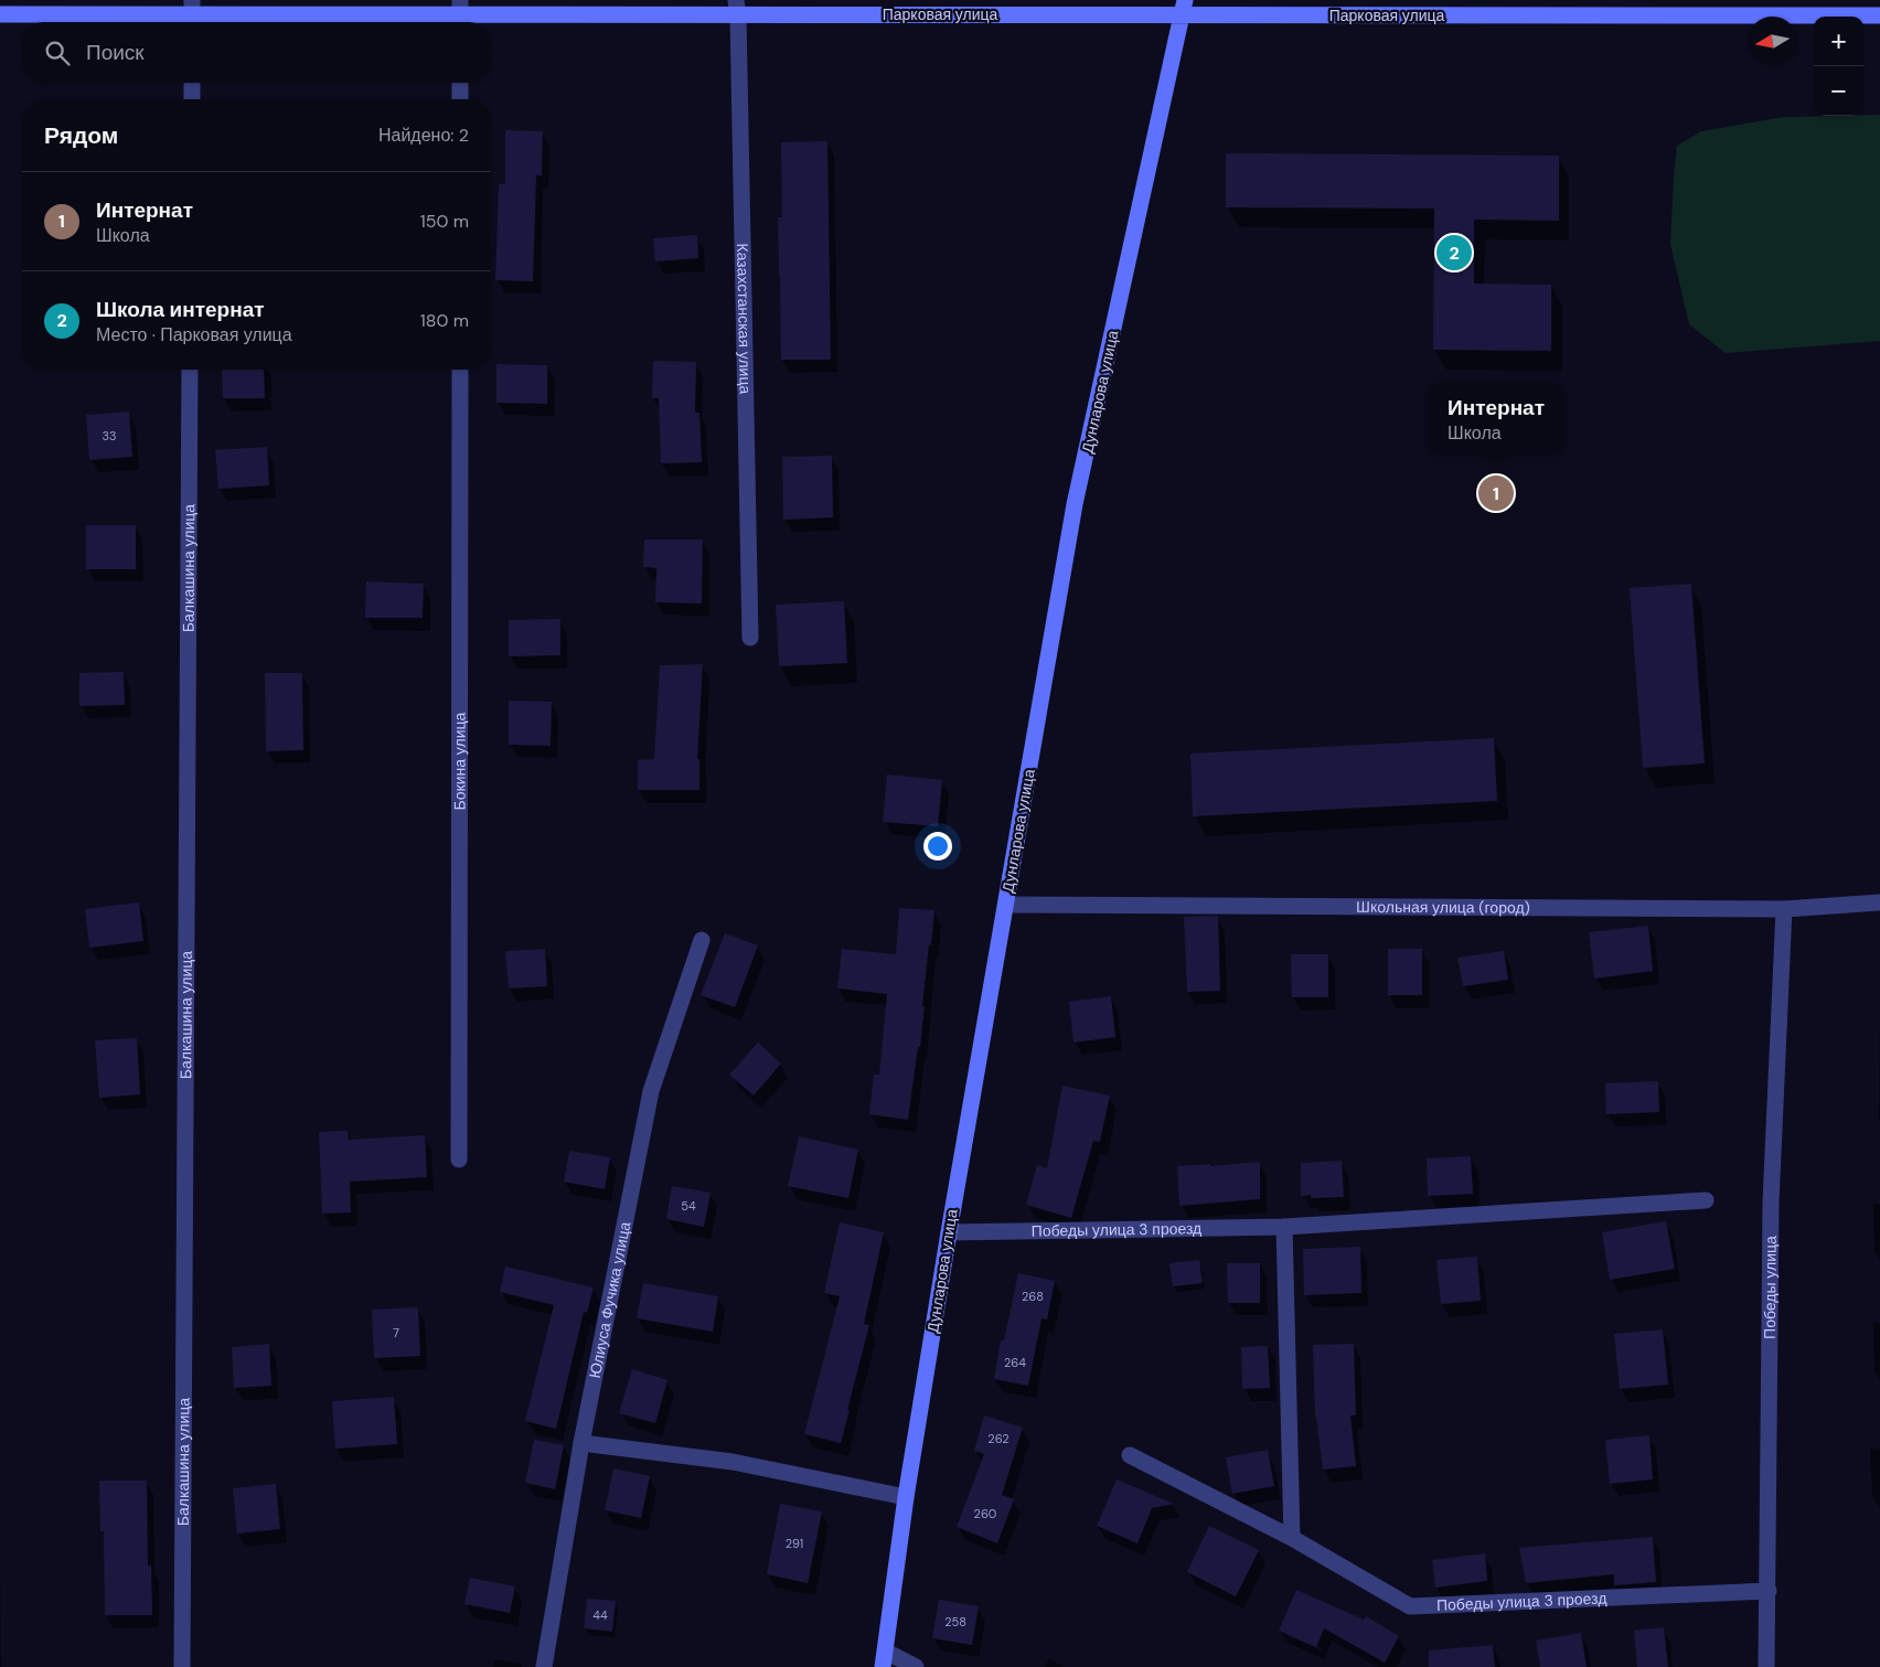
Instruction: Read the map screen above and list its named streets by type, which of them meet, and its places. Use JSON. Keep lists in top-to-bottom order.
{
  "streets": {
    "street": [
      "Парковая улица",
      "Казахстанская улица",
      "Дунларова улица",
      "Балкашина улица",
      "Бокина улица",
      "Школьная улица (город)",
      "Победы улица 3 проезд",
      "Победы улица",
      "Юлиуса Фучика улица"
    ]
  },
  "crossings": [
    ["Парковая улица", "Казахстанская улица"],
    ["Парковая улица", "Дунларова улица"],
    ["Дунларова улица", "Школьная улица (город)"],
    ["Дунларова улица", "Победы улица 3 проезд"],
    ["Школьная улица (город)", "Победы улица"],
    ["Победы улица 3 проезд", "Победы улица"]
  ],
  "house_numbers": [
    "33",
    "54",
    "268",
    "7",
    "264",
    "262",
    "260",
    "291",
    "44",
    "258"
  ],
  "north": "left",
  "page": {
    "map_buttons": ["+", "−"],
    "search": "Поиск",
    "heading": ["Рядом", "Найдено: 2"],
    "list": [
      {
        "mark": "1",
        "name": "Интернат",
        "note": "Школа",
        "value": "150 m"
      },
      {
        "mark": "2",
        "name": "Школа интернат",
        "note": "Место · Парковая улица",
        "value": "180 m"
      }
    ],
    "pins": ["2", "1"],
    "popup": ["Интернат", "Школа"]
  }
}
